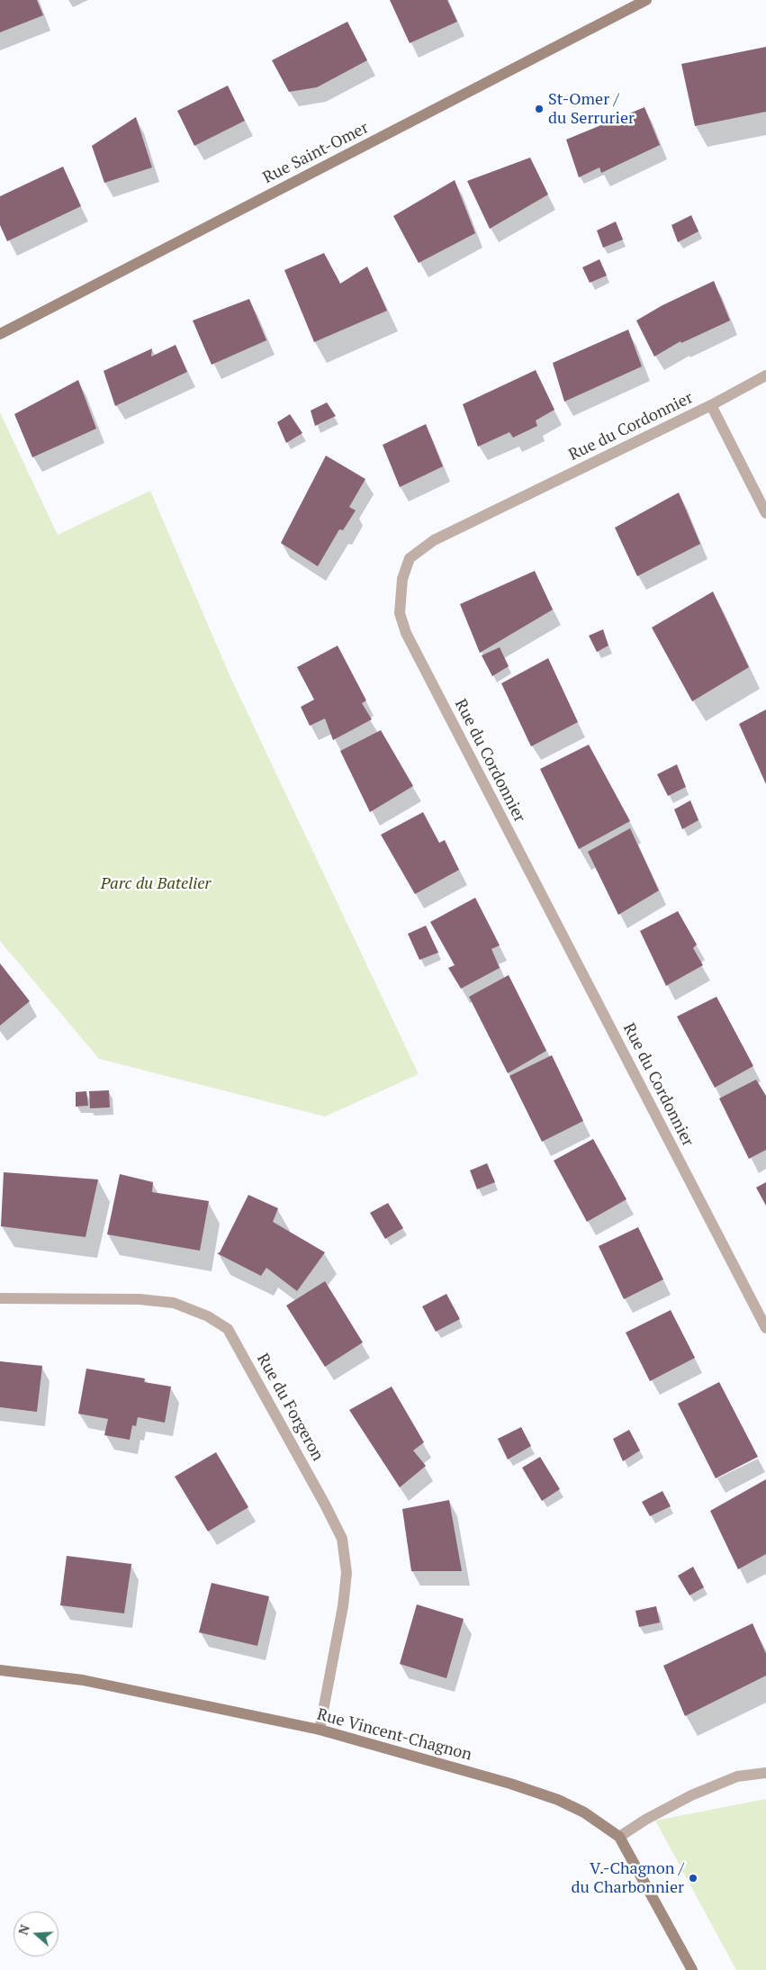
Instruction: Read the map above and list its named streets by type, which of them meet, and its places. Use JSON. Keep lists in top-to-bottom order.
{
  "streets": {
    "street": [
      "Rue Saint-Omer",
      "Rue du Cordonnier",
      "Rue du Forgeron",
      "Rue Vincent-Chagnon"
    ]
  },
  "crossings": [
    ["Rue du Forgeron", "Rue Vincent-Chagnon"]
  ],
  "parks": ["Parc du Batelier"],
  "places": ["St-Omer / du Serrurier", "V.-Chagnon / du Charbonnier"],
  "north": "left"
}
